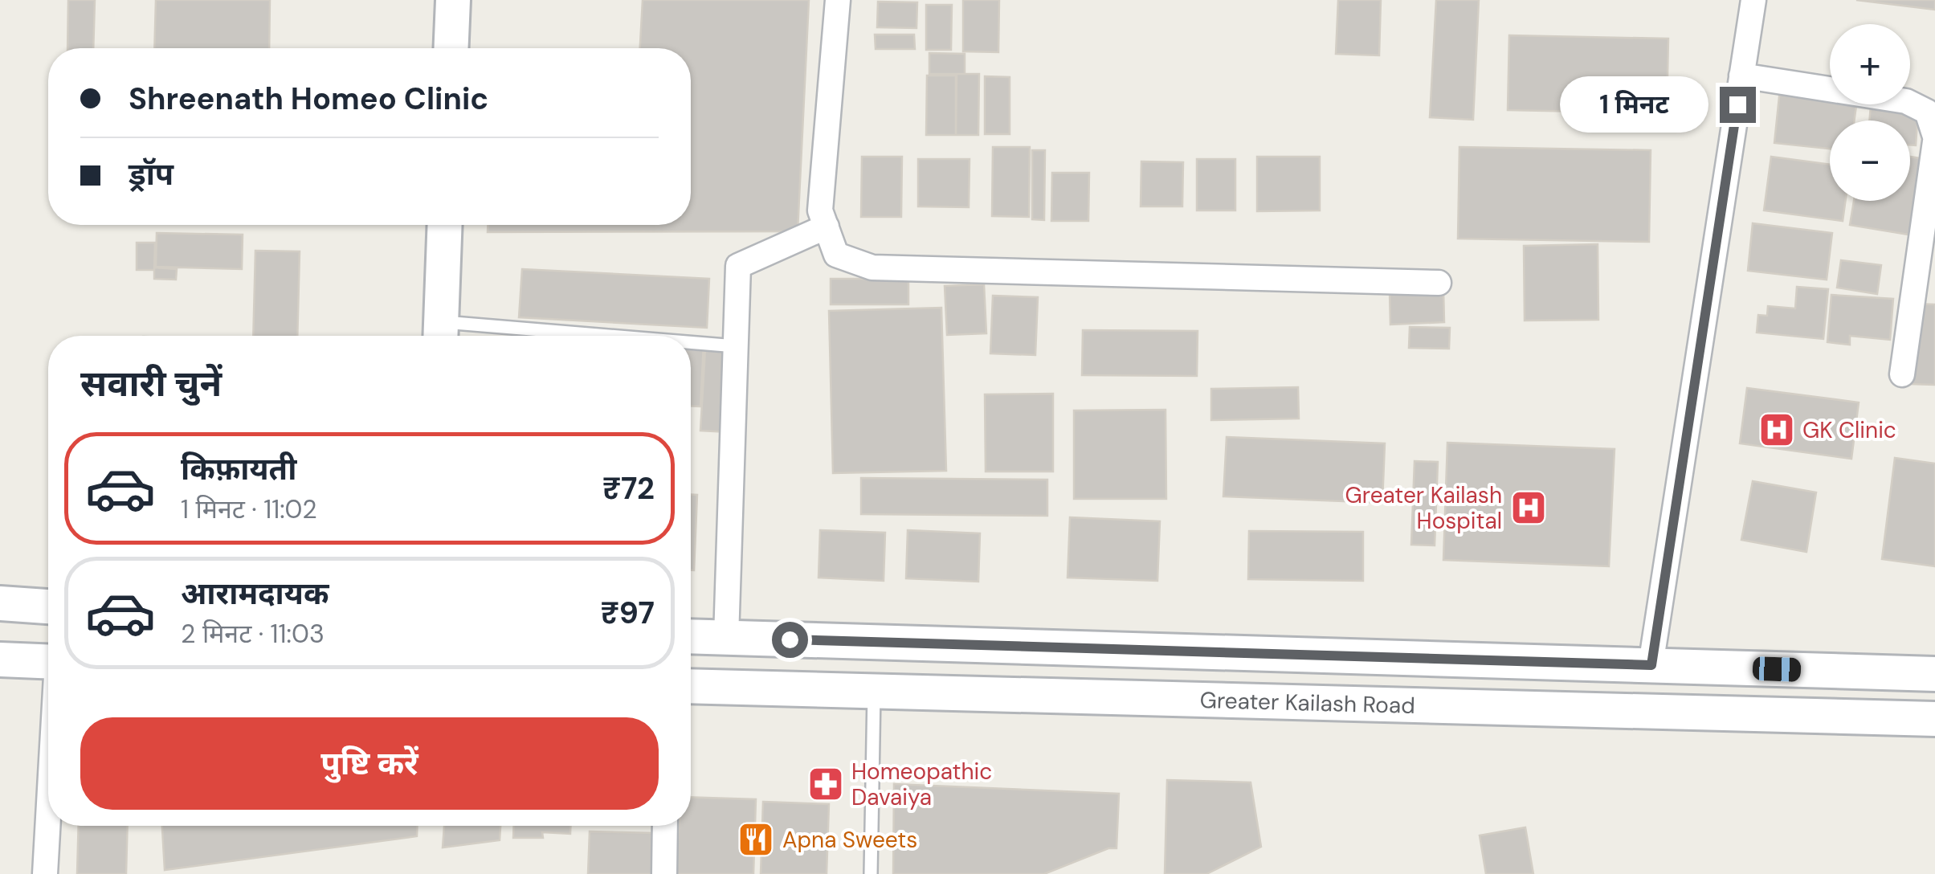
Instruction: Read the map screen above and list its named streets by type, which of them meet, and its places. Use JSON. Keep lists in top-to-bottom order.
{
  "streets": {
    "main road": ["Greater Kailash Road"]
  },
  "places": {
    "hospital": ["GK Clinic", "Greater Kailash Hospital"],
    "pharmacy": ["Homeopathic Davaiya"],
    "restaurant": ["Apna Sweets"]
  },
  "page": {
    "map_buttons": ["+", "−"],
    "banner": ["Shreenath Homeo Clinic", "ड्रॉप"],
    "bubble": "1 मिनट",
    "heading": "सवारी चुनें",
    "list": [
      {
        "name": "किफ़ायती",
        "note": "1 मिनट · 11:02",
        "value": "₹72"
      },
      {
        "name": "आरामदायक",
        "note": "2 मिनट · 11:03",
        "value": "₹97"
      }
    ],
    "buttons": "पुष्टि करें"
  }
}
